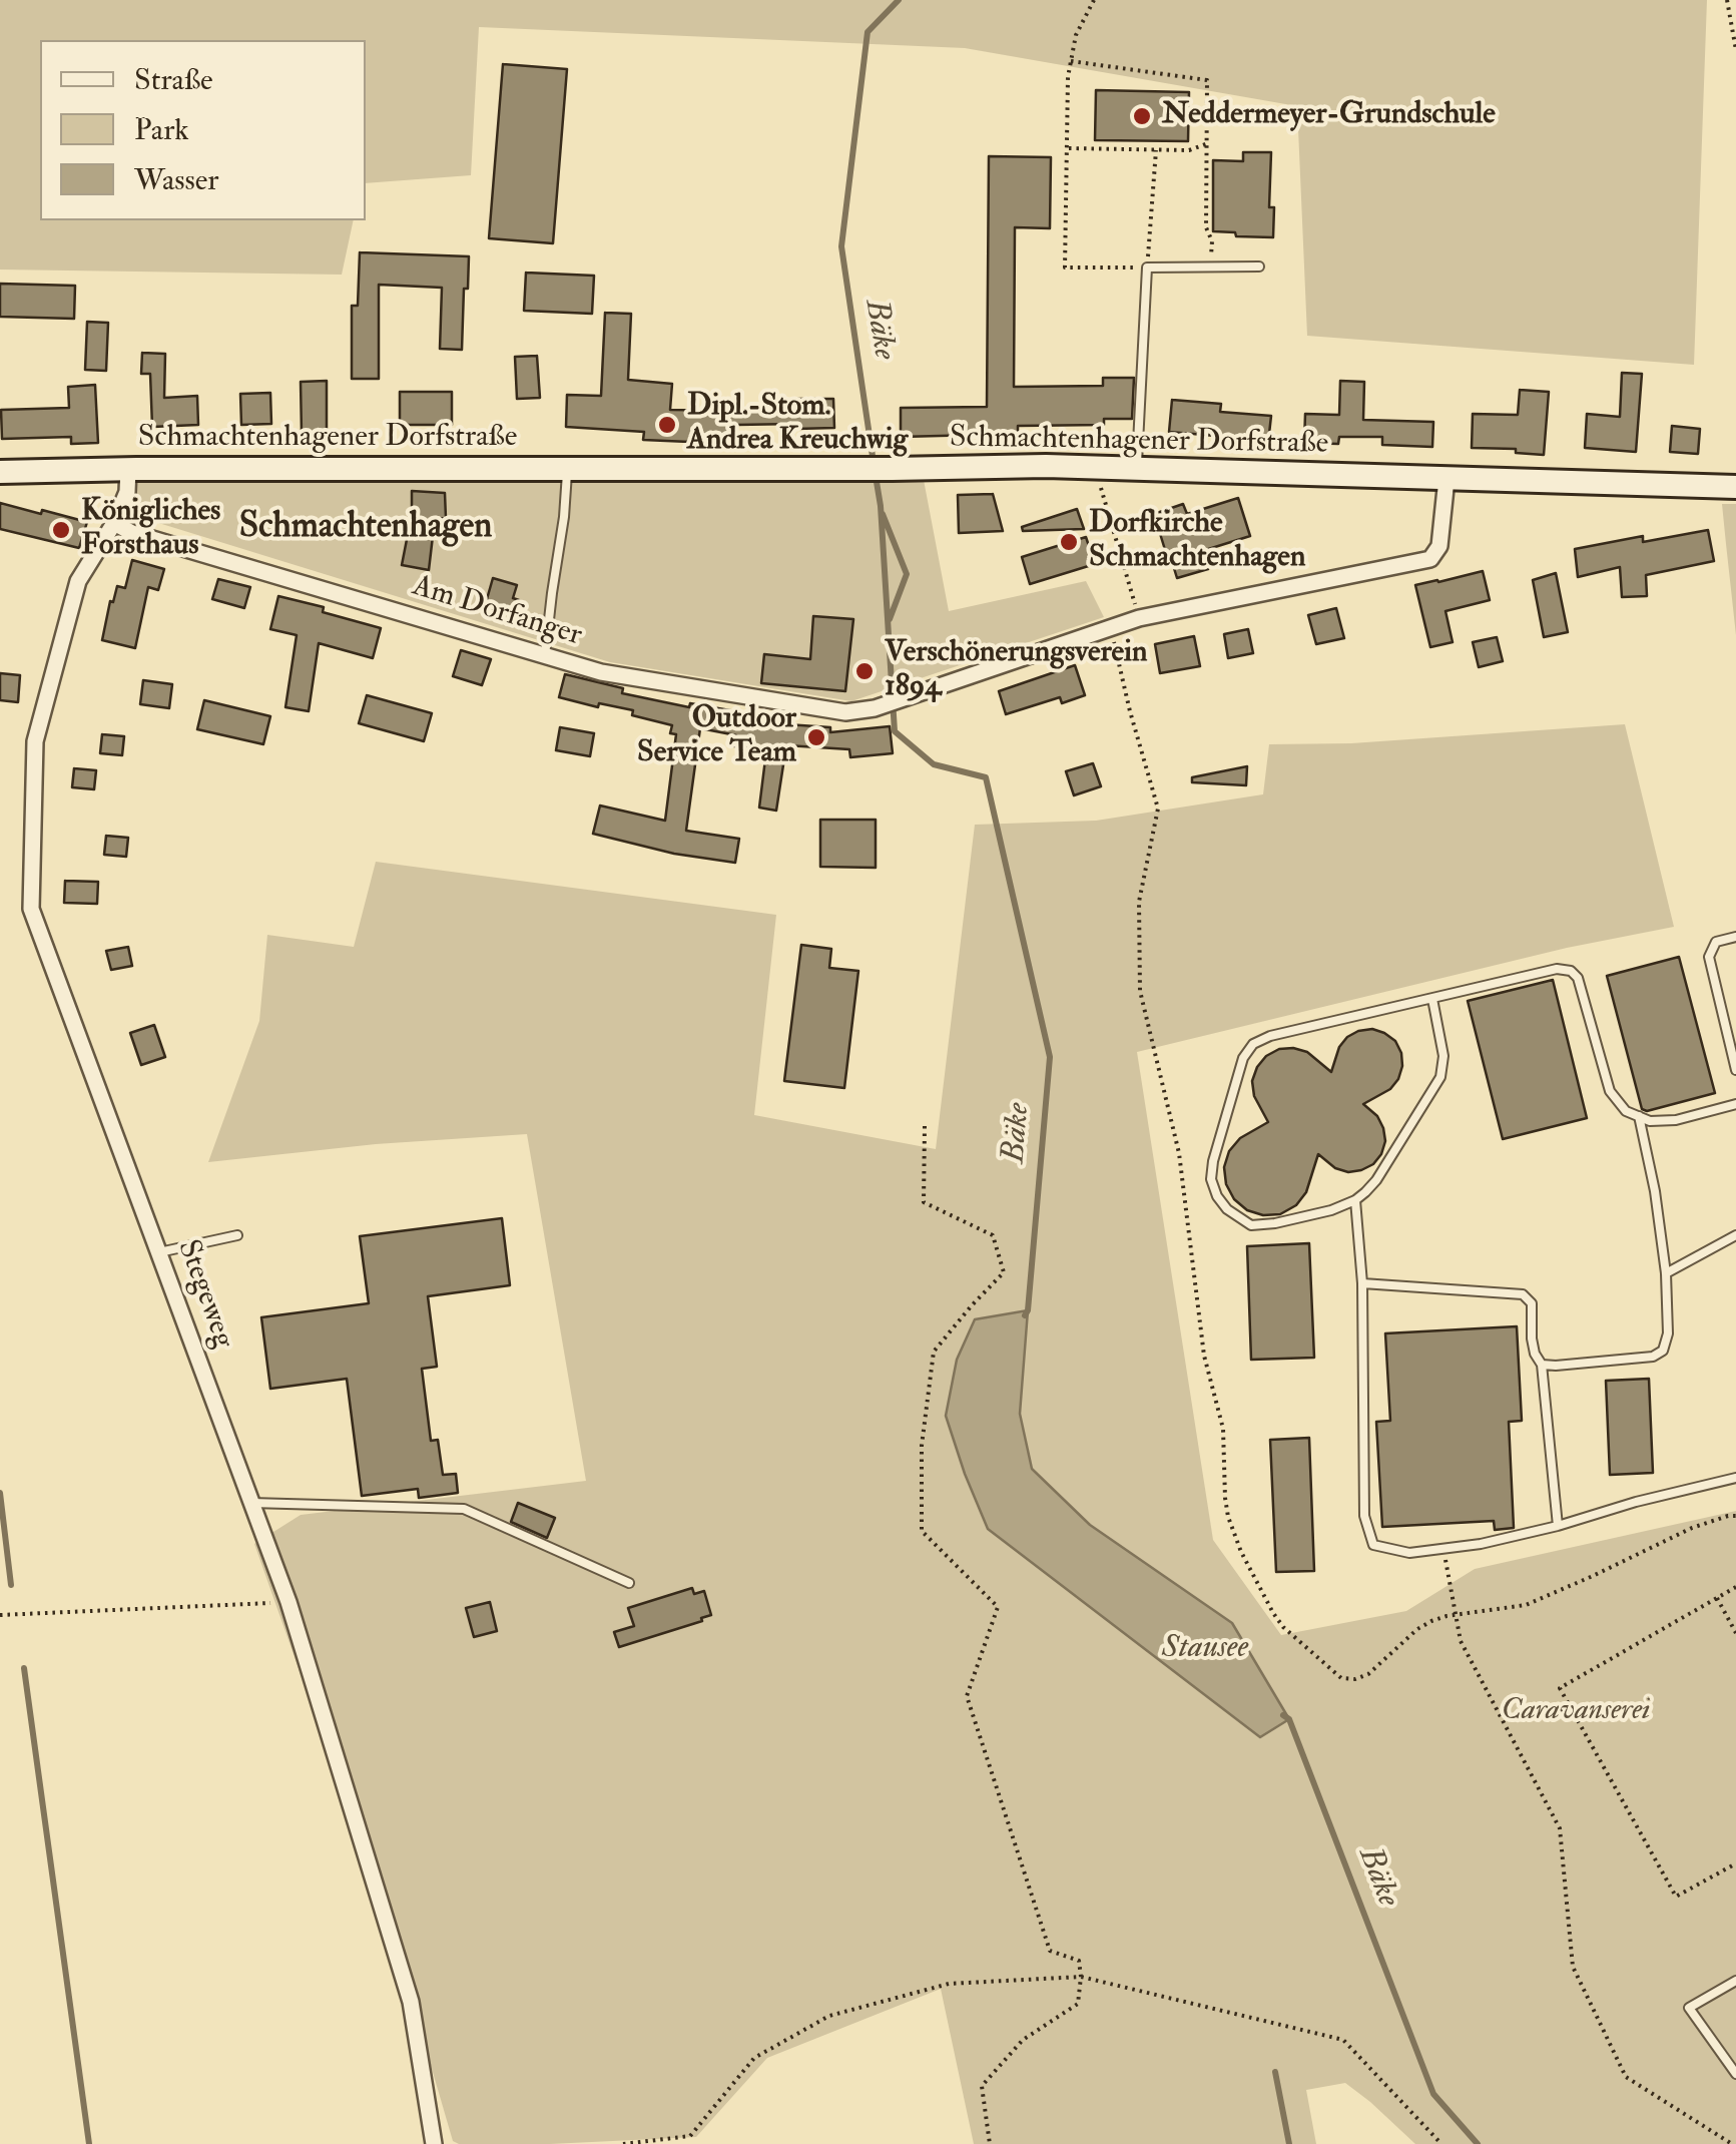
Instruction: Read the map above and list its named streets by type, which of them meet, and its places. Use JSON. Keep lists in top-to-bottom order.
{
  "streets": {
    "main road": ["Schmachtenhagener Dorfstraße"],
    "street": ["Am Dorfanger", "Stegeweg"]
  },
  "crossings": [
    ["Schmachtenhagener Dorfstraße", "Stegeweg"],
    ["Am Dorfanger", "Stegeweg"]
  ],
  "districts": ["Schmachtenhagen"],
  "water": ["Bäke", "Stausee"],
  "parks": ["Caravanserei"],
  "places": [
    "Neddermeyer-Grundschule",
    "Dipl.-Stom. Andrea Kreuchwig",
    "Königliches Forsthaus",
    "Dorfkirche Schmachtenhagen",
    "Verschönerungsverein 1894",
    "Outdoor Service Team"
  ],
  "legend": ["Straße", "Park", "Wasser"]
}
